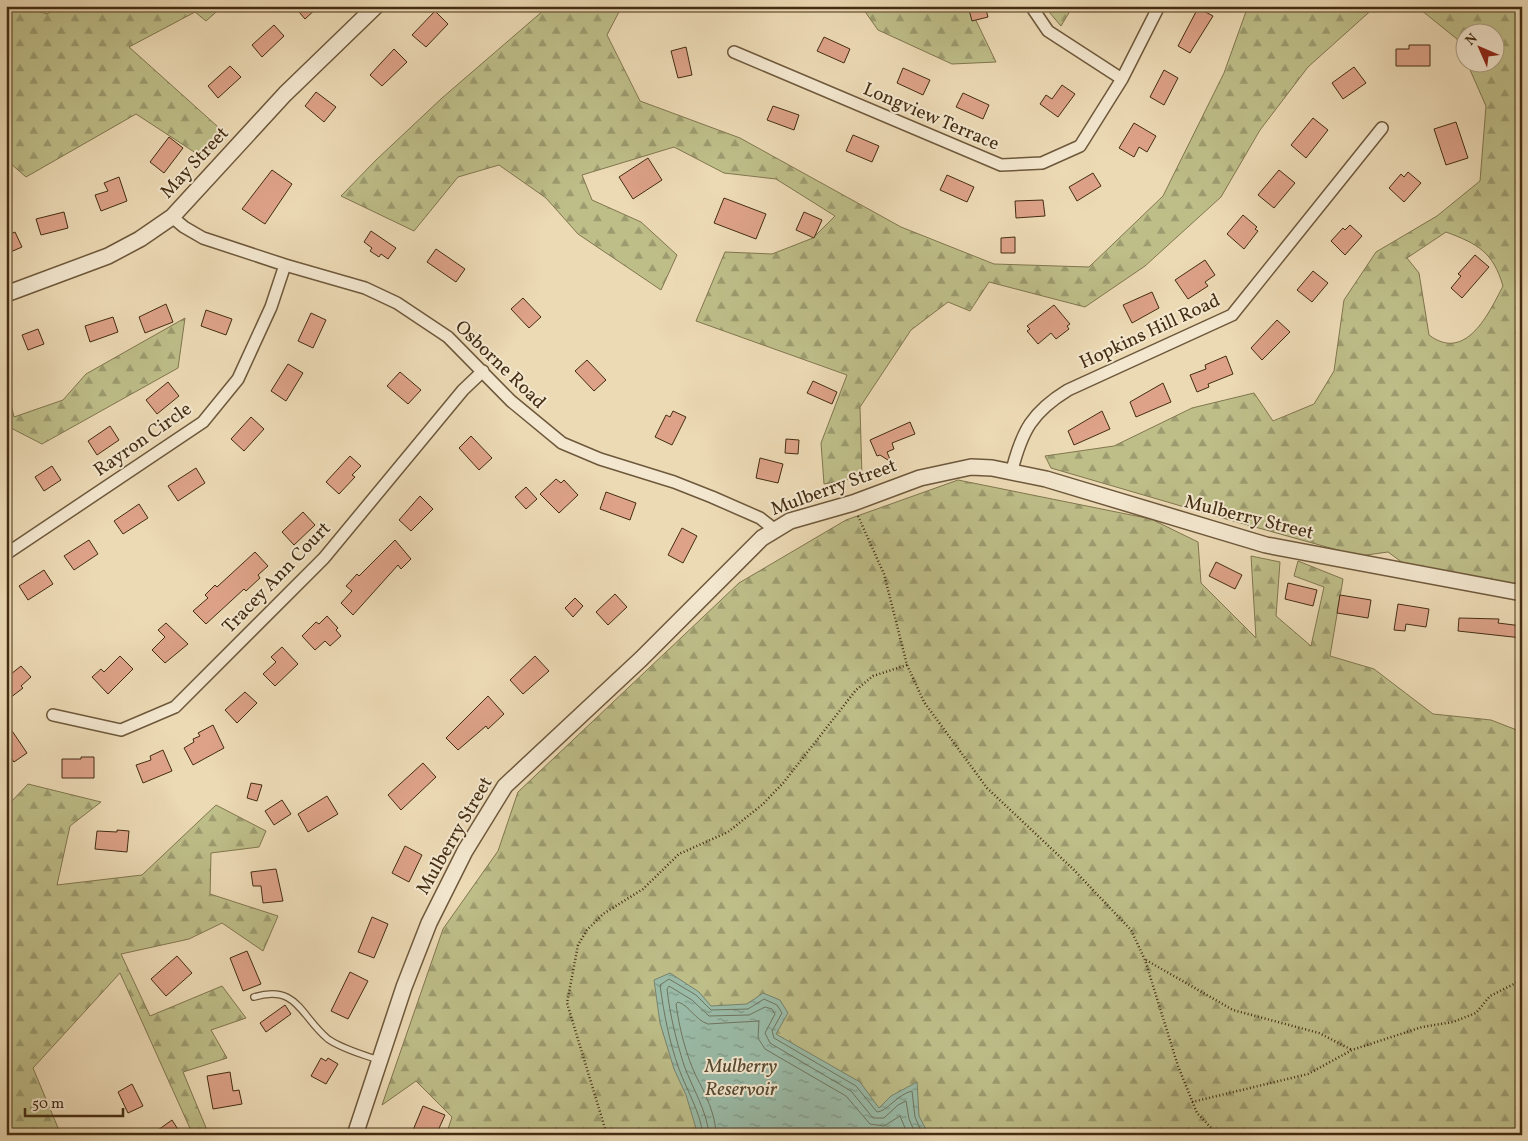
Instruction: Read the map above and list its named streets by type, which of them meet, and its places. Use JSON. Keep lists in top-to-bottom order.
{
  "streets": {
    "street": [
      "Longview Terrace",
      "May Street",
      "Hopkins Hill Road",
      "Osborne Road",
      "Rayron Circle",
      "Mulberry Street",
      "Tracey Ann Court"
    ]
  },
  "crossings": [
    ["May Street", "Osborne Road"],
    ["Hopkins Hill Road", "Mulberry Street"],
    ["Osborne Road", "Rayron Circle"],
    ["Osborne Road", "Mulberry Street"],
    ["Osborne Road", "Tracey Ann Court"]
  ],
  "water": ["Mulberry Reservoir"],
  "scale_bar": "50 m",
  "north": "top left"
}
